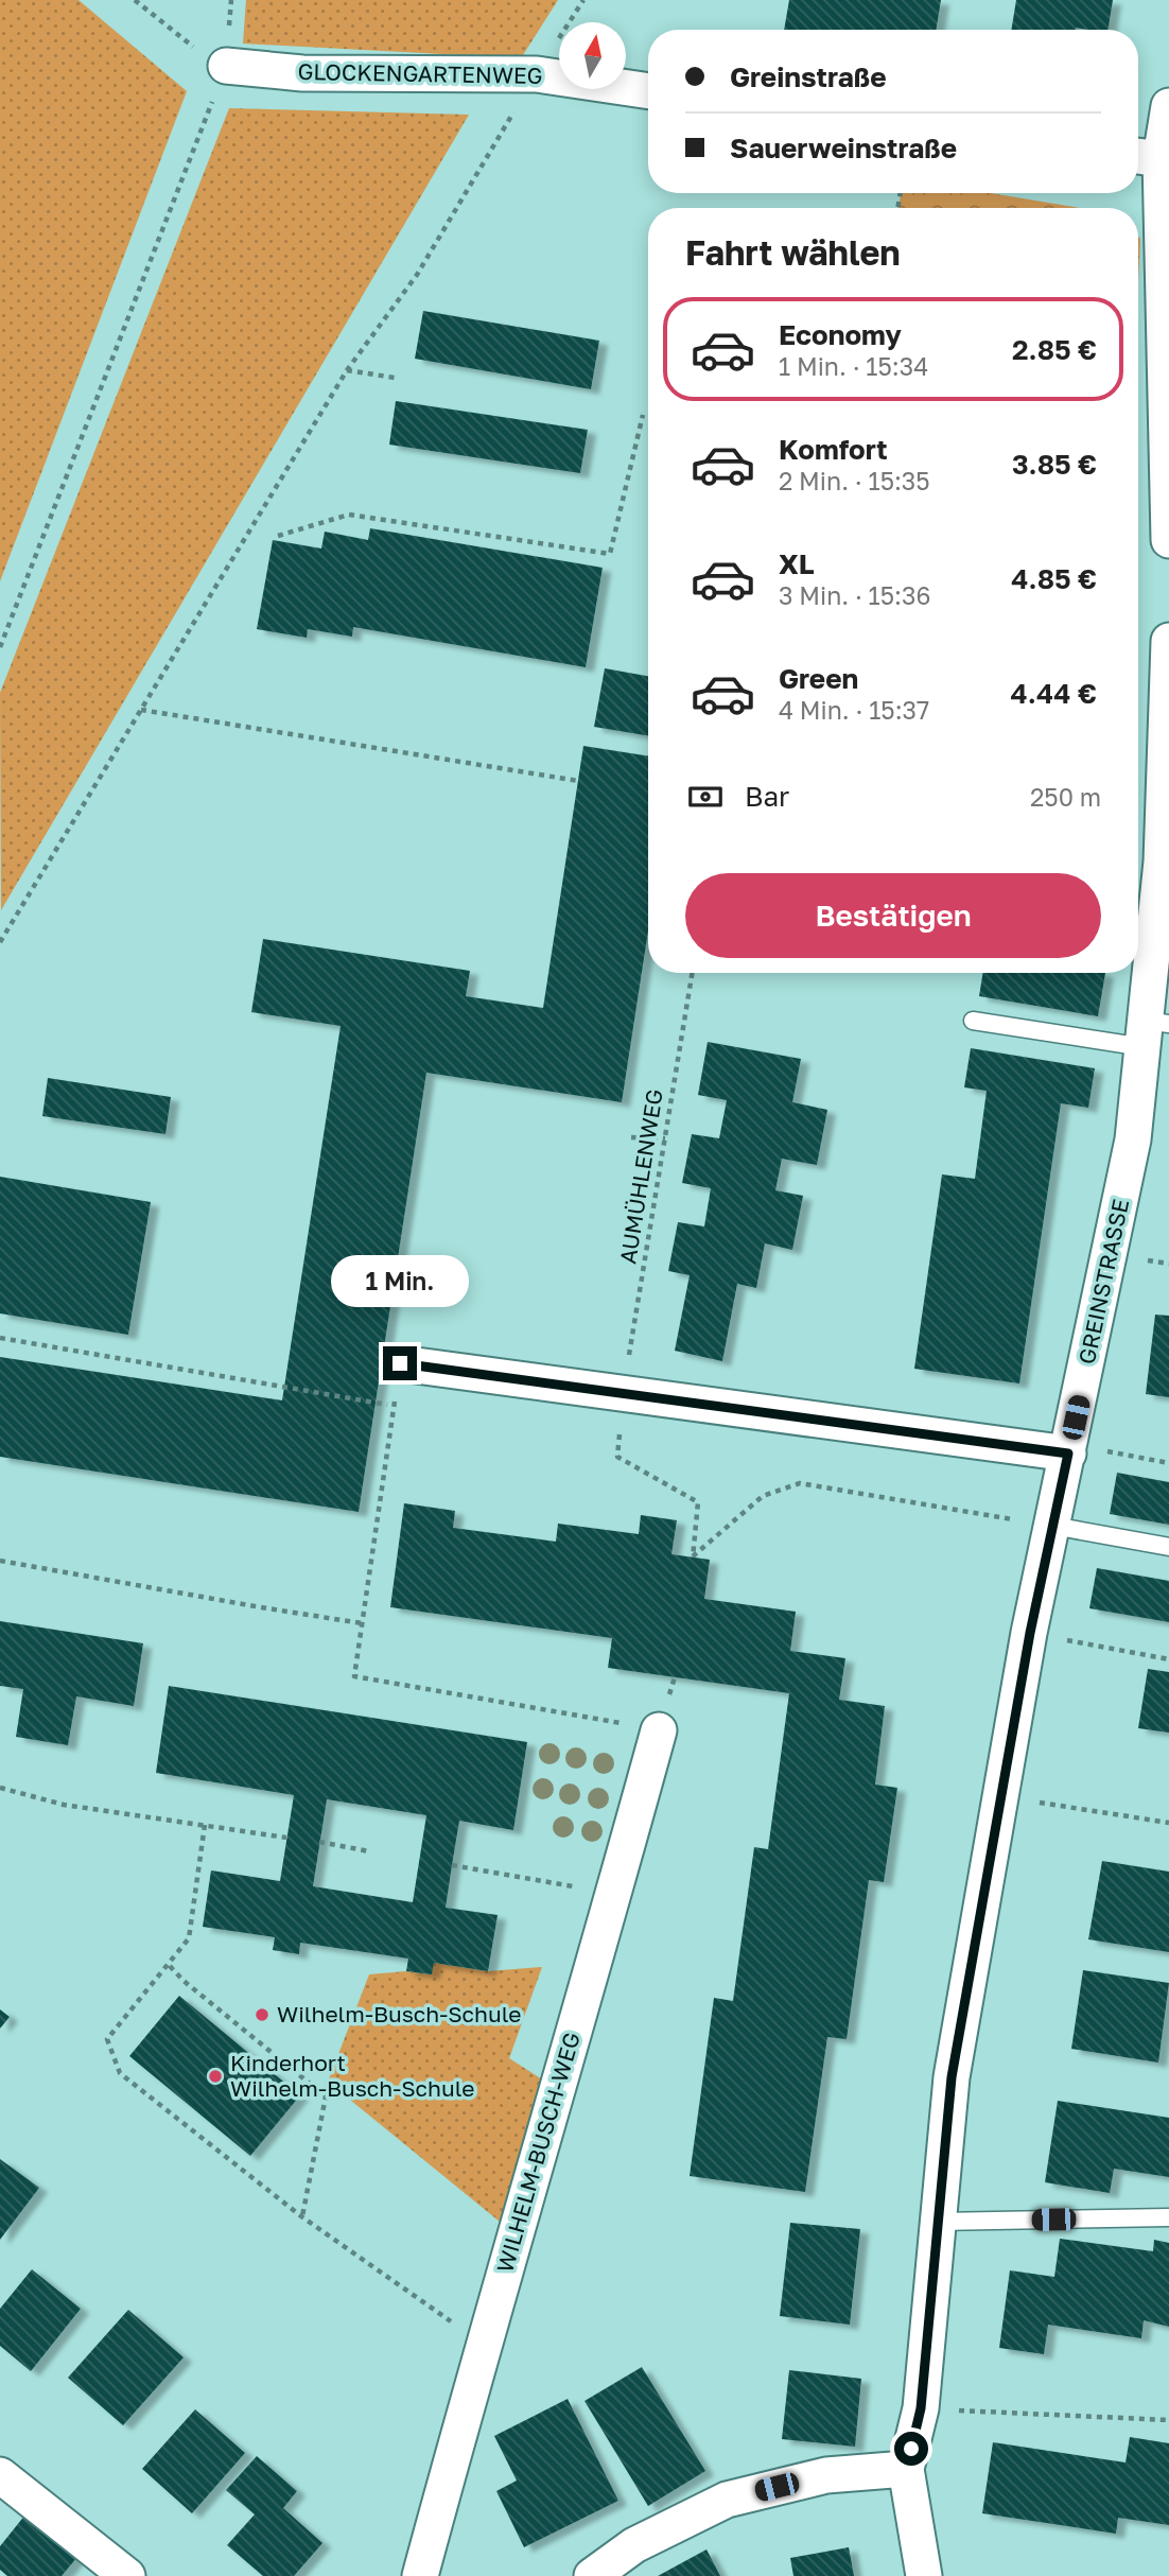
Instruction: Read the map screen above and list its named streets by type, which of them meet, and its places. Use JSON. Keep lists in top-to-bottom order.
{
  "streets": {
    "street": ["GLOCKENGARTENWEG", "GREINSTRASSE", "WILHELM-BUSCH-WEG"],
    "path": ["AUMÜHLENWEG"]
  },
  "crossings": [
    ["AUMÜHLENWEG", "GREINSTRASSE"]
  ],
  "places": ["Wilhelm-Busch-Schule", "Kinderhort Wilhelm-Busch-Schule"],
  "north": "top",
  "page": {
    "banner": ["Greinstraße", "Sauerweinstraße"],
    "heading": "Fahrt wählen",
    "list": [
      {
        "name": "Economy",
        "note": "1 Min. · 15:34",
        "value": "2.85 €"
      },
      {
        "name": "Komfort",
        "note": "2 Min. · 15:35",
        "value": "3.85 €"
      },
      {
        "name": "XL",
        "note": "3 Min. · 15:36",
        "value": "4.85 €"
      },
      {
        "name": "Green",
        "note": "4 Min. · 15:37",
        "value": "4.44 €"
      }
    ],
    "pay": ["Bar", "250 m"],
    "buttons": "Bestätigen",
    "bubble": "1 Min."
  }
}
